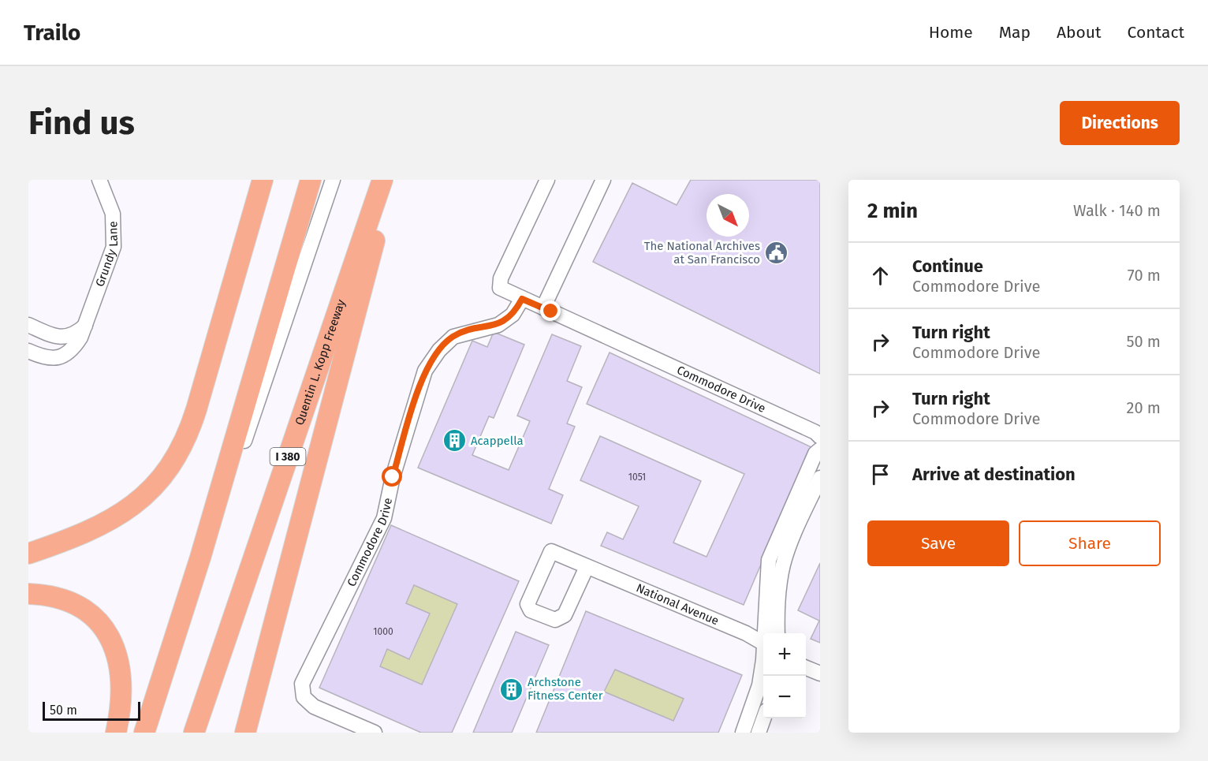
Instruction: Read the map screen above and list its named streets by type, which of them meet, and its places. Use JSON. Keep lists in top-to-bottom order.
{
  "streets": {
    "highway": ["Quentin L. Kopp Freeway", "I 380"],
    "street": ["Grundy Lane", "Commodore Drive", "National Avenue"]
  },
  "places": {
    "public building": ["The National Archives at San Francisco"],
    "building": ["Acappella", "Archstone Fitness Center"]
  },
  "house_numbers": ["1051", "1000"],
  "scale_bar": "50 m",
  "north": "bottom right",
  "page": {
    "header": "Trailo",
    "nav": [
      "Home",
      "Map",
      "About",
      "Contact"
    ],
    "buttons": [
      "Directions",
      ["Save", "Share"]
    ],
    "title": "Find us",
    "heading": ["2 min", "Walk · 140 m"],
    "list": [
      ["Continue", "Commodore Drive", "70 m"],
      ["Turn right", "Commodore Drive", "50 m"],
      ["Turn right", "Commodore Drive", "20 m"],
      "Arrive at destination"
    ],
    "map_buttons": ["+", "−"],
    "scale": "50 m"
  }
}
